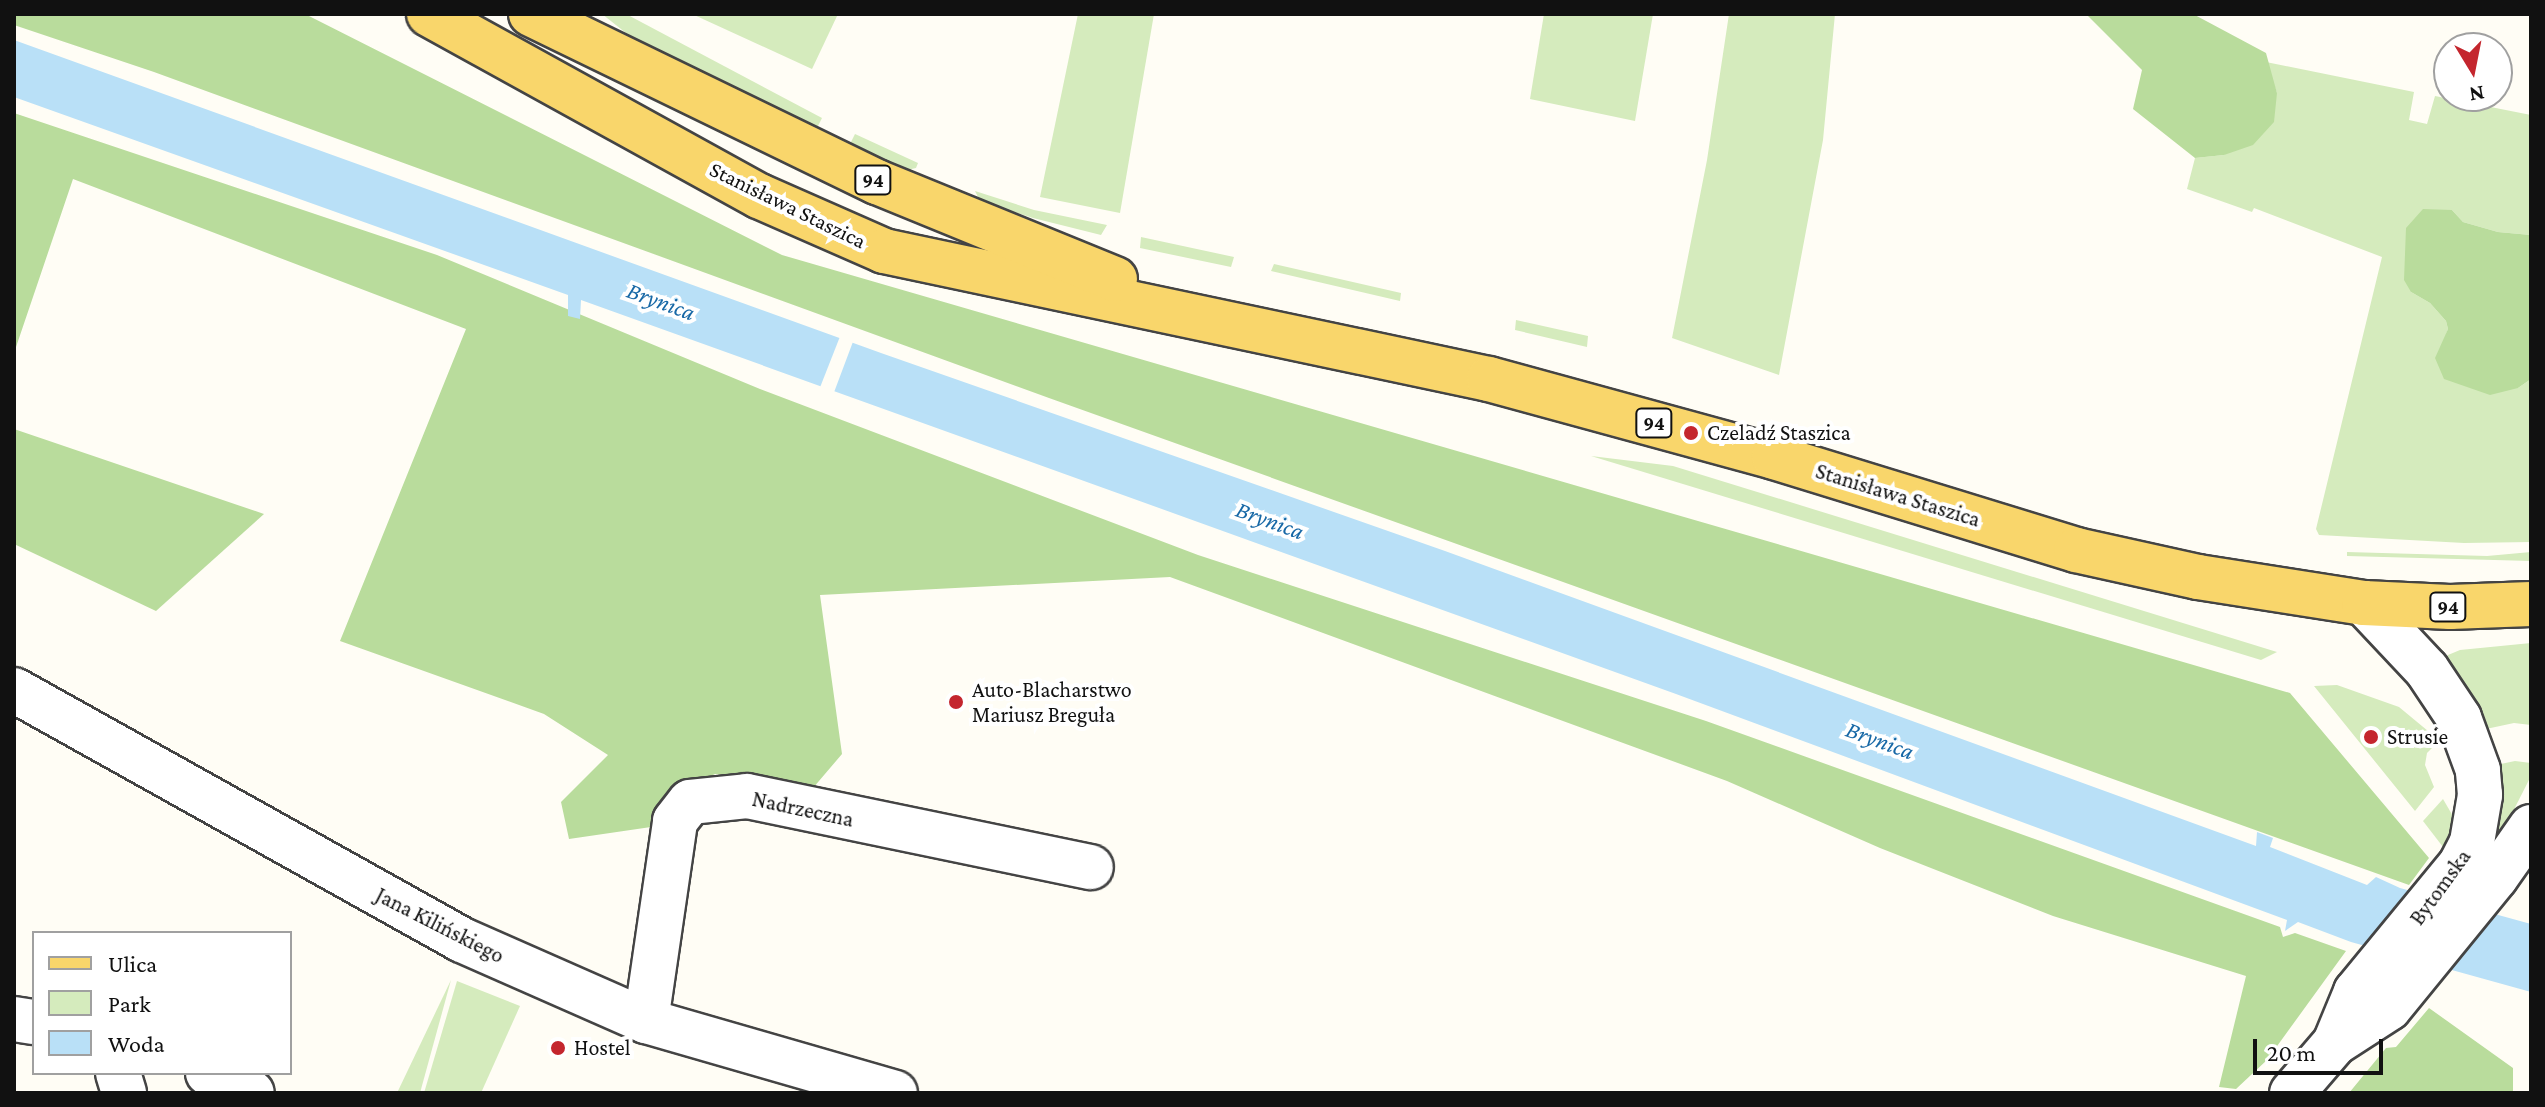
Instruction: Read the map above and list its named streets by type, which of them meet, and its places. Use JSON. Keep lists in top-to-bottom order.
{
  "streets": {
    "main road": ["94", "Stanisława Staszica"],
    "street": ["Nadrzeczna", "Bytomska", "Jana Kilińskiego"]
  },
  "crossings": [
    ["Stanisława Staszica", "Bytomska"],
    ["Nadrzeczna", "Jana Kilińskiego"]
  ],
  "water": ["Brynica"],
  "places": [
    "Czeladź Staszica",
    "Auto-Blacharstwo Mariusz Breguła",
    "Strusie",
    "Hostel"
  ],
  "legend": ["Ulica", "Park", "Woda"],
  "scale_bar": "20 m",
  "north": "bottom"
}
